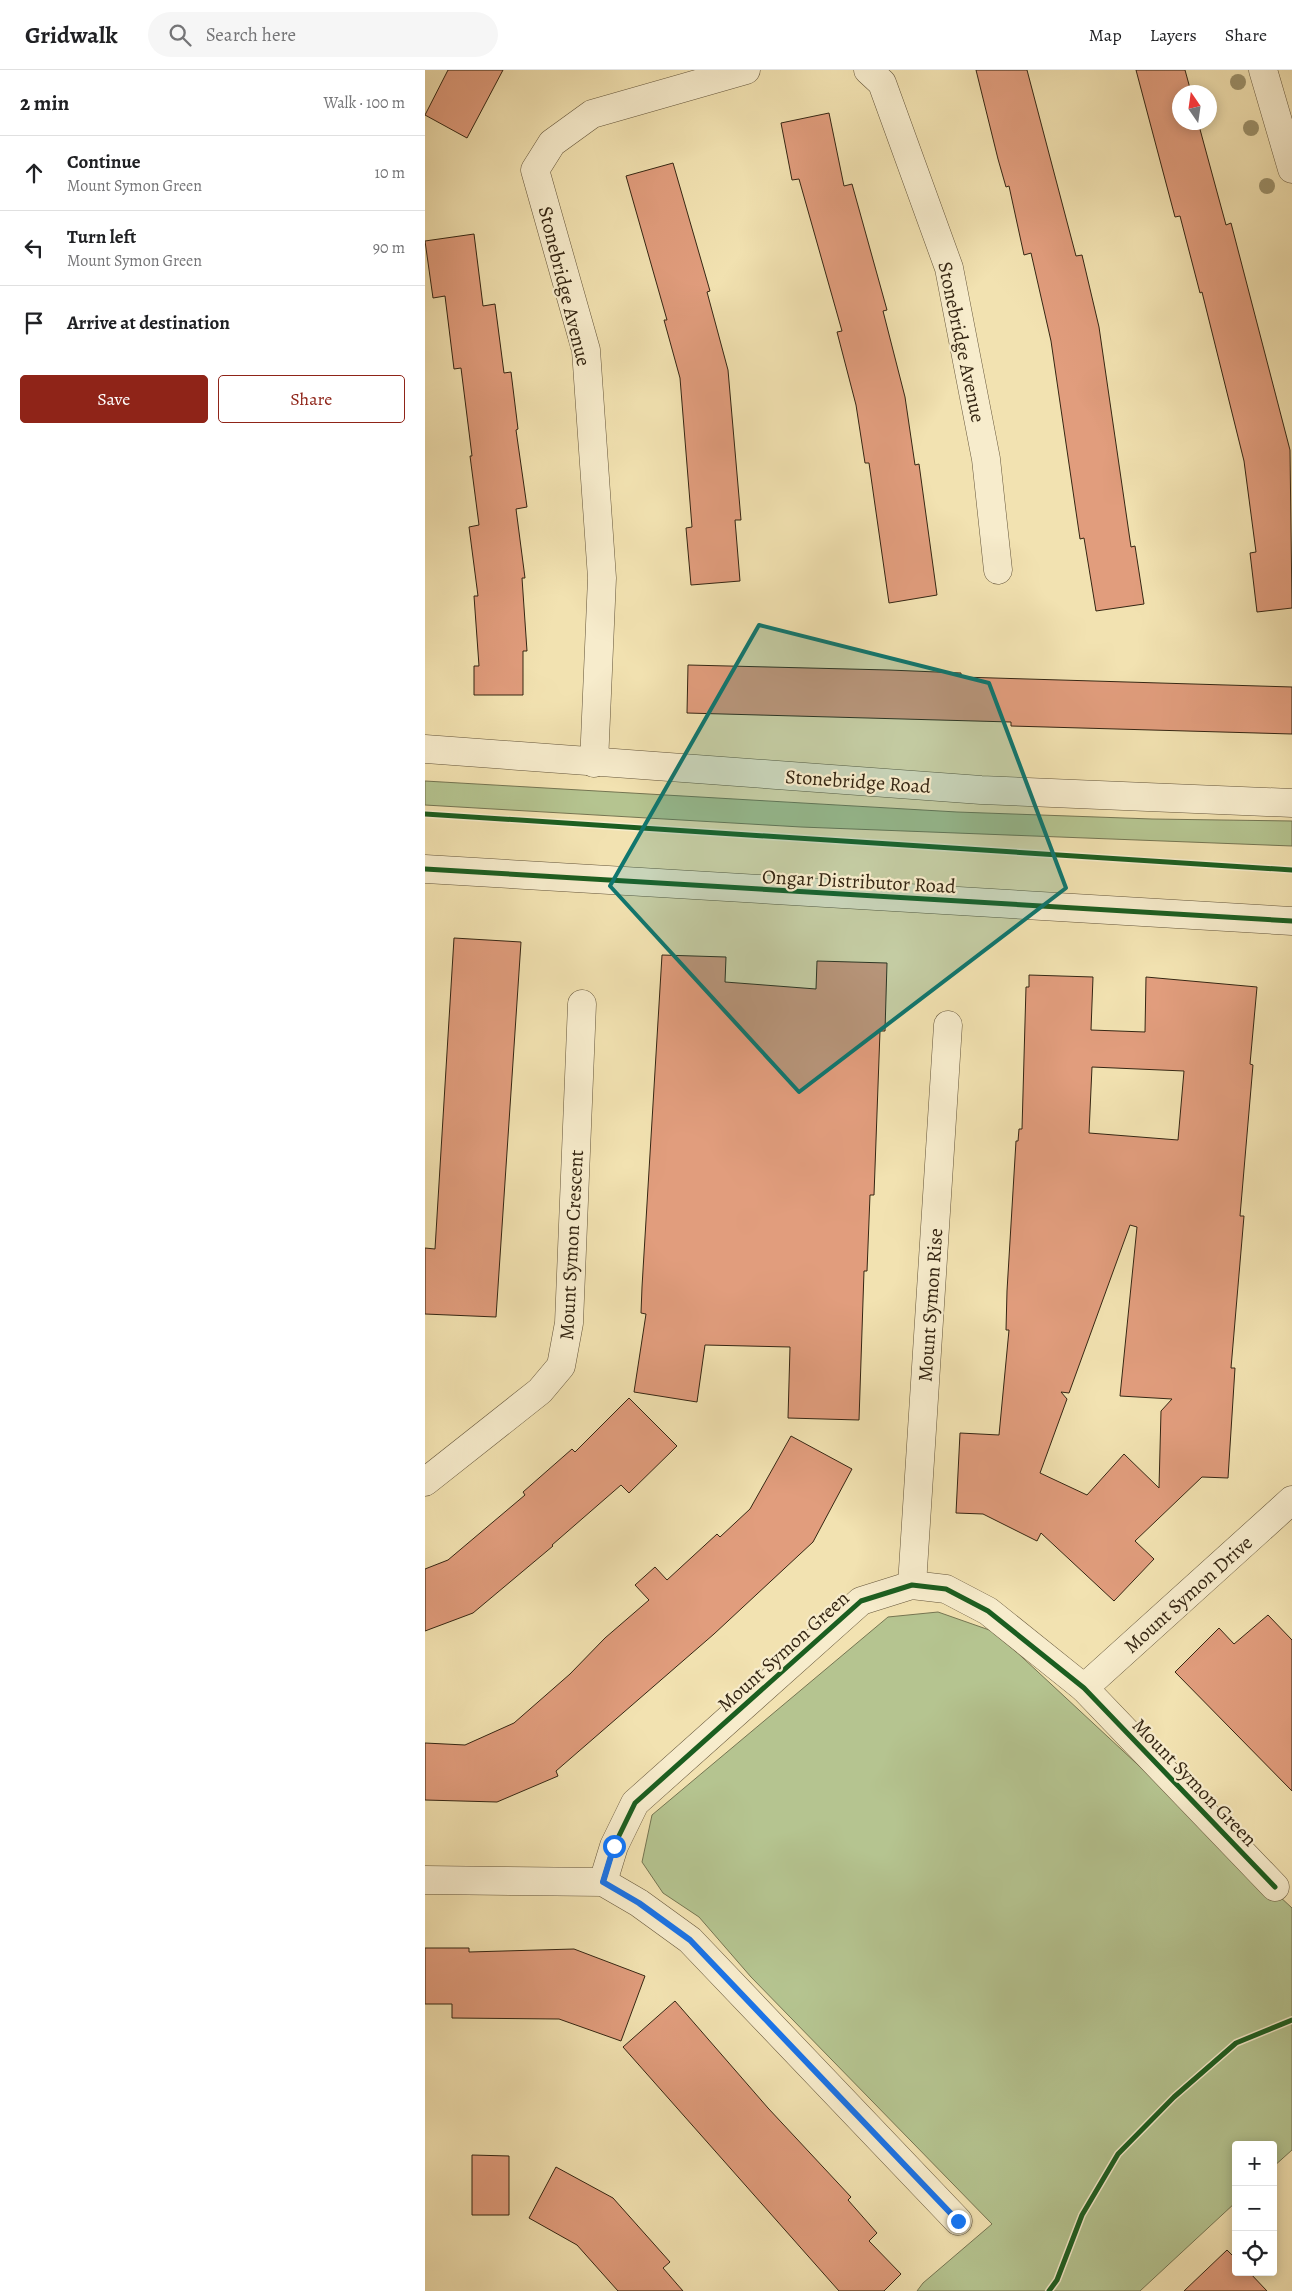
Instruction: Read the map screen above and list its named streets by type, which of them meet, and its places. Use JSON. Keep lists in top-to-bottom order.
{
  "streets": {
    "street": [
      "Stonebridge Avenue",
      "Stonebridge Road",
      "Ongar Distributor Road",
      "Mount Symon Crescent",
      "Mount Symon Rise",
      "Mount Symon Drive",
      "Mount Symon Green"
    ]
  },
  "crossings": [
    ["Stonebridge Avenue", "Stonebridge Road"],
    ["Mount Symon Rise", "Mount Symon Green"],
    ["Mount Symon Drive", "Mount Symon Green"]
  ],
  "north": "top",
  "page": {
    "header": "Gridwalk",
    "search": "Search here",
    "nav": ["Map", "Layers", "Share"],
    "heading": ["2 min", "Walk · 100 m"],
    "list": [
      ["Continue", "Mount Symon Green", "10 m"],
      ["Turn left", "Mount Symon Green", "90 m"],
      "Arrive at destination"
    ],
    "buttons": ["Save", "Share"],
    "map_buttons": ["+", "−"]
  }
}
